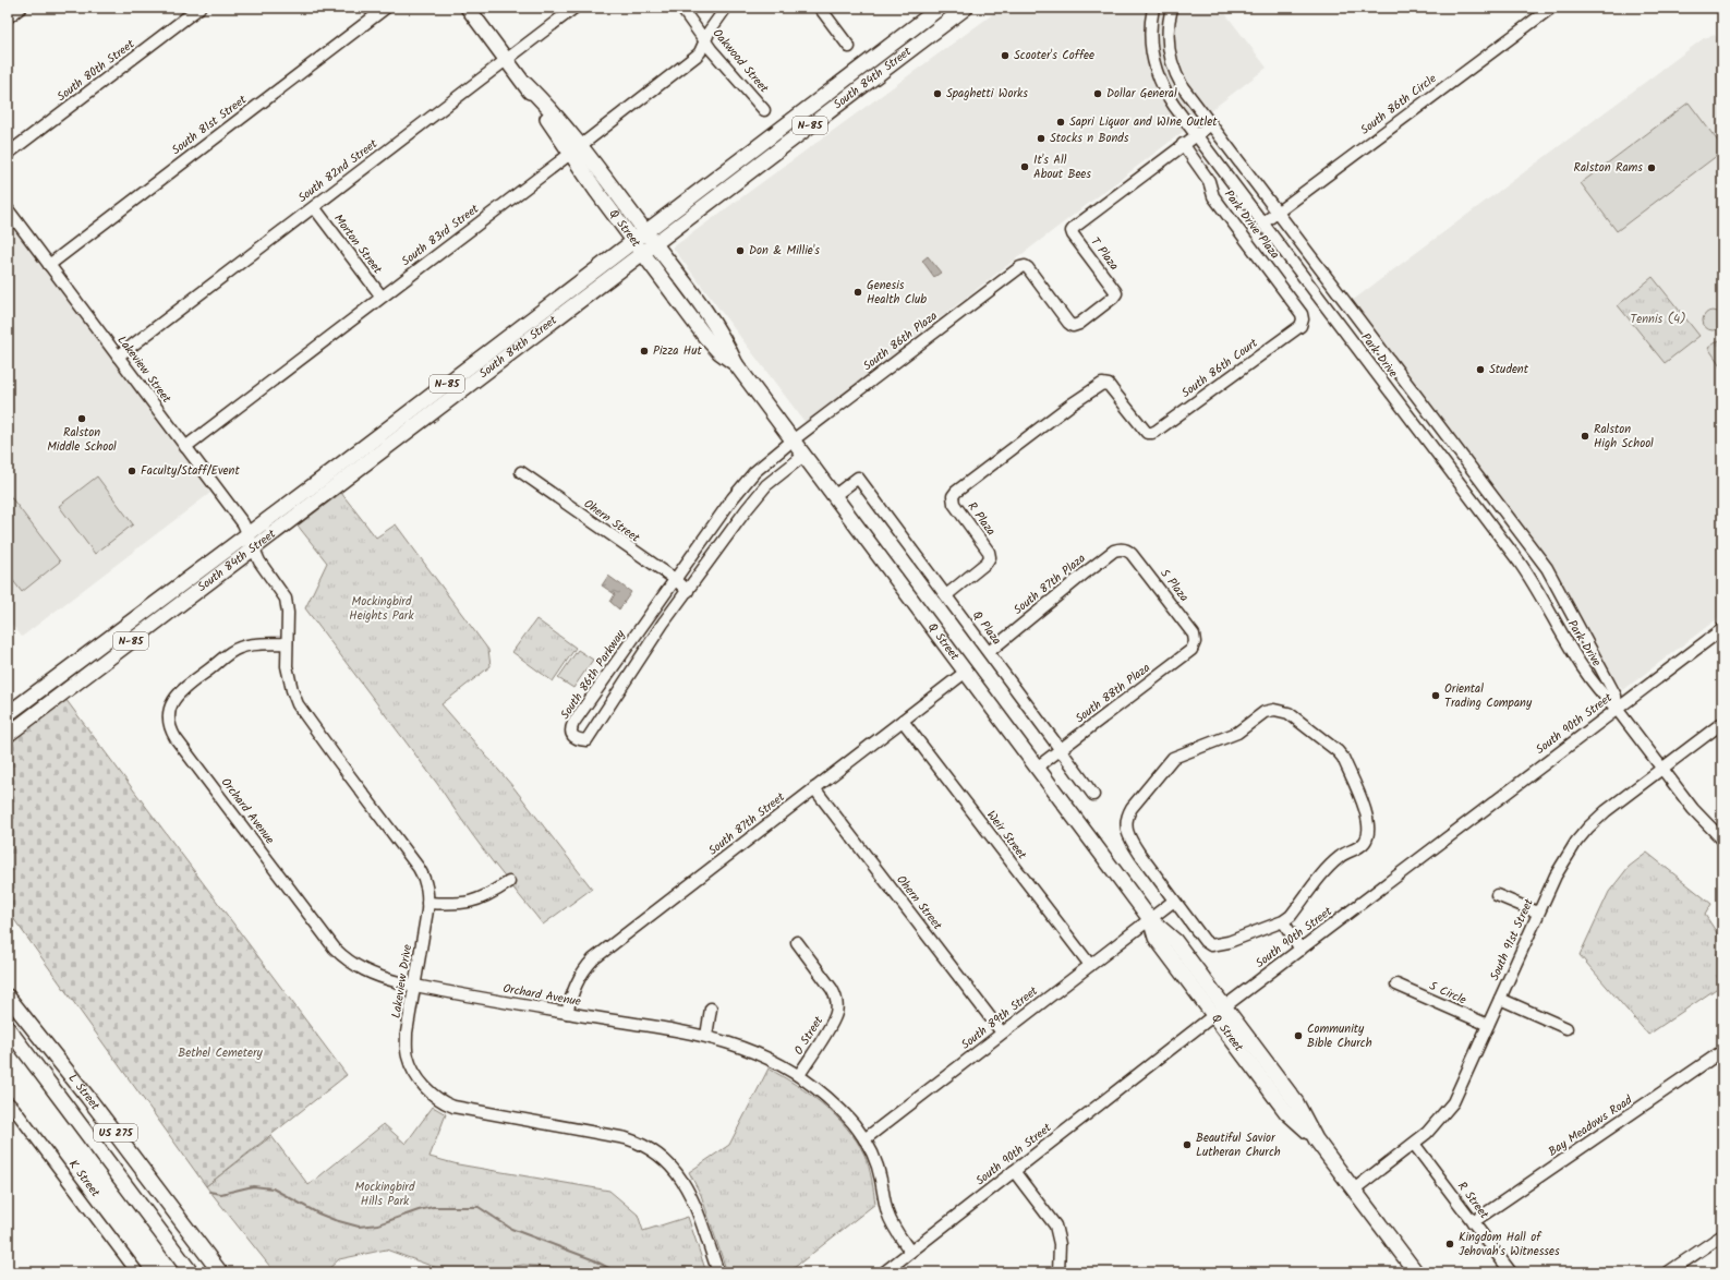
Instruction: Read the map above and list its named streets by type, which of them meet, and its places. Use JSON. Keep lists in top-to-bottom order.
{
  "streets": {
    "main road": [
      "South 84th Street",
      "N-85",
      "Q Street",
      "L Street",
      "US 275"
    ],
    "street": [
      "Oakwood Street",
      "South 80th Street",
      "South 86th Circle",
      "South 81st Street",
      "South 82nd Street",
      "Park Drive Plaza",
      "South 83rd Street",
      "Morton Street",
      "T Plaza",
      "South 86th Plaza",
      "Park Drive",
      "South 86th Court",
      "Lakeview Street",
      "R Plaza",
      "Ohern Street",
      "South 87th Plaza",
      "S Plaza",
      "Q Plaza",
      "South 86th Parkway",
      "South 88th Plaza",
      "South 90th Street",
      "Orchard Avenue",
      "South 87th Street",
      "Weir Street",
      "South 91st Street",
      "Lakeview Drive",
      "S Circle",
      "South 89th Street",
      "O Street",
      "Bay Meadows Road",
      "K Street",
      "R Street"
    ]
  },
  "crossings": [
    ["Oakwood Street", "South 83rd Street"],
    ["South 84th Street", "Q Street"],
    ["South 84th Street", "Lakeview Street"],
    ["South 84th Street", "Lakeview Drive"],
    ["South 86th Circle", "Park Drive"],
    ["South 81st Street", "Lakeview Street"],
    ["South 82nd Street", "Q Street"],
    ["South 82nd Street", "Morton Street"],
    ["South 82nd Street", "Lakeview Street"],
    ["Park Drive Plaza", "T Plaza"],
    ["Park Drive Plaza", "South 86th Court"],
    ["Q Street", "South 83rd Street"],
    ["Q Street", "South 86th Plaza"],
    ["Q Street", "Q Plaza"],
    ["Q Street", "South 86th Parkway"],
    ["Q Street", "South 88th Plaza"],
    ["Q Street", "South 90th Street"],
    ["Q Street", "South 87th Street"],
    ["Q Street", "South 91st Street"],
    ["Q Street", "South 89th Street"],
    ["South 83rd Street", "Morton Street"],
    ["South 83rd Street", "Lakeview Street"],
    ["T Plaza", "South 86th Plaza"],
    ["South 86th Plaza", "South 86th Parkway"],
    ["Park Drive", "South 90th Street"],
    ["Park Drive", "South 91st Street"],
    ["South 86th Court", "R Plaza"],
    ["Lakeview Street", "Lakeview Drive"],
    ["R Plaza", "Q Plaza"],
    ["Ohern Street", "South 86th Parkway"],
    ["Ohern Street", "South 87th Street"],
    ["Ohern Street", "South 89th Street"],
    ["South 87th Plaza", "S Plaza"],
    ["South 87th Plaza", "Q Plaza"],
    ["S Plaza", "South 88th Plaza"],
    ["Q Plaza", "South 88th Plaza"],
    ["South 90th Street", "Orchard Avenue"],
    ["Orchard Avenue", "South 87th Street"],
    ["Orchard Avenue", "Lakeview Drive"],
    ["Orchard Avenue", "South 89th Street"],
    ["Orchard Avenue", "O Street"],
    ["South 87th Street", "Weir Street"],
    ["Weir Street", "South 89th Street"],
    ["South 91st Street", "S Circle"],
    ["South 91st Street", "R Street"],
    ["Bay Meadows Road", "R Street"]
  ],
  "parks": [
    "Tennis (4)",
    "Mockingbird Heights Park",
    "Bethel Cemetery",
    "Mockingbird Hills Park"
  ],
  "places": [
    "Scooter's Coffee",
    "Spaghetti Works",
    "Dollar General",
    "Sapri Liquor and WIne Outlet",
    "Stocks n Bonds",
    "It's All About Bees",
    "Ralston Rams",
    "Don & Millie's",
    "Genesis Health Club",
    "Pizza Hut",
    "Student",
    "Ralston Middle School",
    "Ralston High School",
    "Faculty/Staff/Event",
    "Oriental Trading Company",
    "Community Bible Church",
    "Beautiful Savior Lutheran Church",
    "Kingdom Hall of Jehovah's Witnesses"
  ]
}
